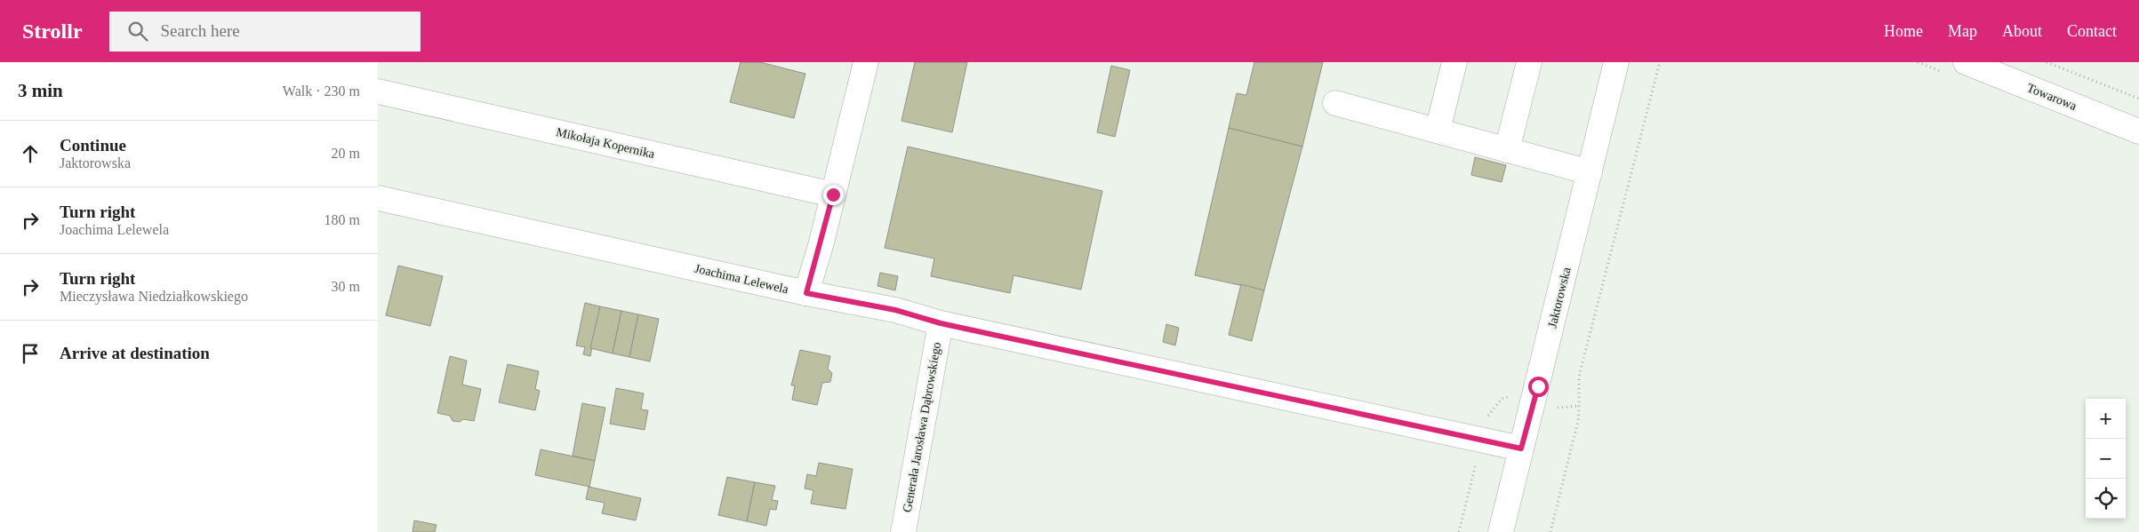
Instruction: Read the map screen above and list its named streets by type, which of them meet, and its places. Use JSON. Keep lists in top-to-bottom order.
{
  "streets": {
    "street": [
      "Towarowa",
      "Mikołaja Kopernika",
      "Joachima Lelewela",
      "Jaktorowska",
      "Generała Jarosława Dąbrowskiego"
    ]
  },
  "crossings": [
    ["Joachima Lelewela", "Jaktorowska"],
    ["Joachima Lelewela", "Generała Jarosława Dąbrowskiego"]
  ],
  "page": {
    "header": "Strollr",
    "search": "Search here",
    "nav": [
      "Home",
      "Map",
      "About",
      "Contact"
    ],
    "heading": ["3 min", "Walk · 230 m"],
    "list": [
      ["Continue", "Jaktorowska", "20 m"],
      ["Turn right", "Joachima Lelewela", "180 m"],
      ["Turn right", "Mieczysława Niedziałkowskiego", "30 m"],
      "Arrive at destination"
    ],
    "map_buttons": ["+", "−"]
  }
}
